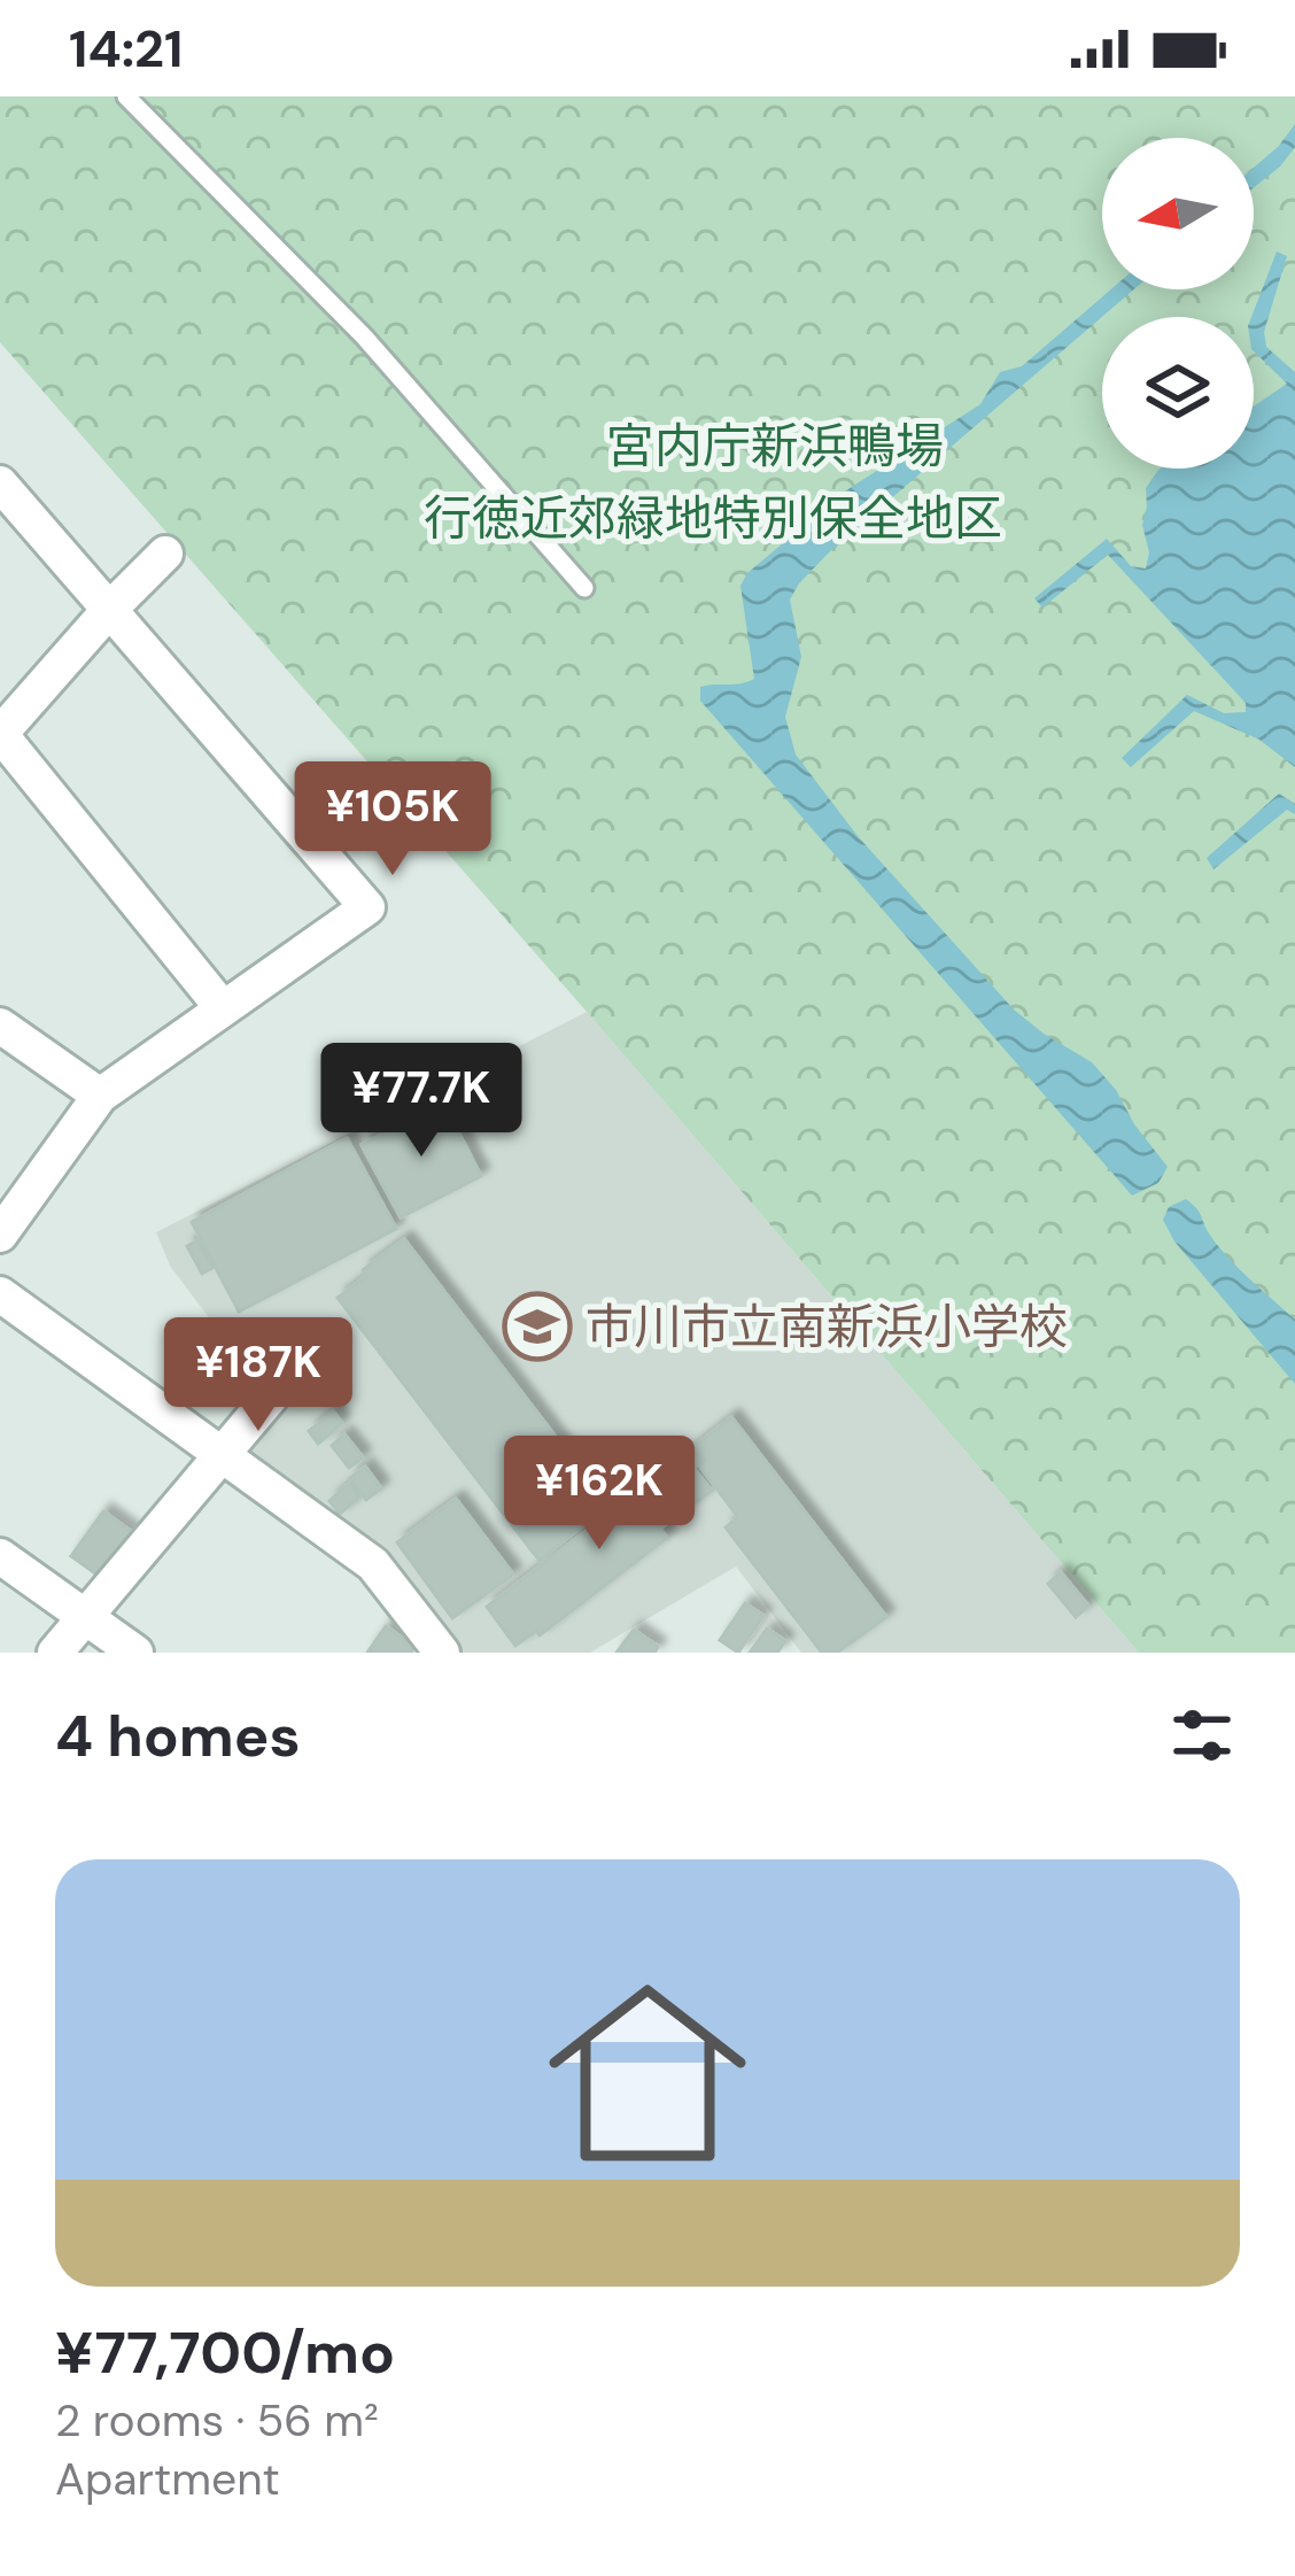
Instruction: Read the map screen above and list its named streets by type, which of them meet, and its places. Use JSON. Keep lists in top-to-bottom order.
{
  "parks": ["宮内庁新浜鴨場", "行徳近郊緑地特別保全地区"],
  "places": {
    "school or university": ["市川市立南新浜小学校"]
  },
  "north": "left",
  "page": {
    "status": "14:21",
    "price": [
      "¥105K",
      "¥77.7K",
      "¥187K",
      "¥162K"
    ],
    "heading": "4 homes",
    "list": [
      {
        "name": "¥77,700/mo",
        "note": "2 rooms · 56 m² · Apartment"
      }
    ]
  }
}
